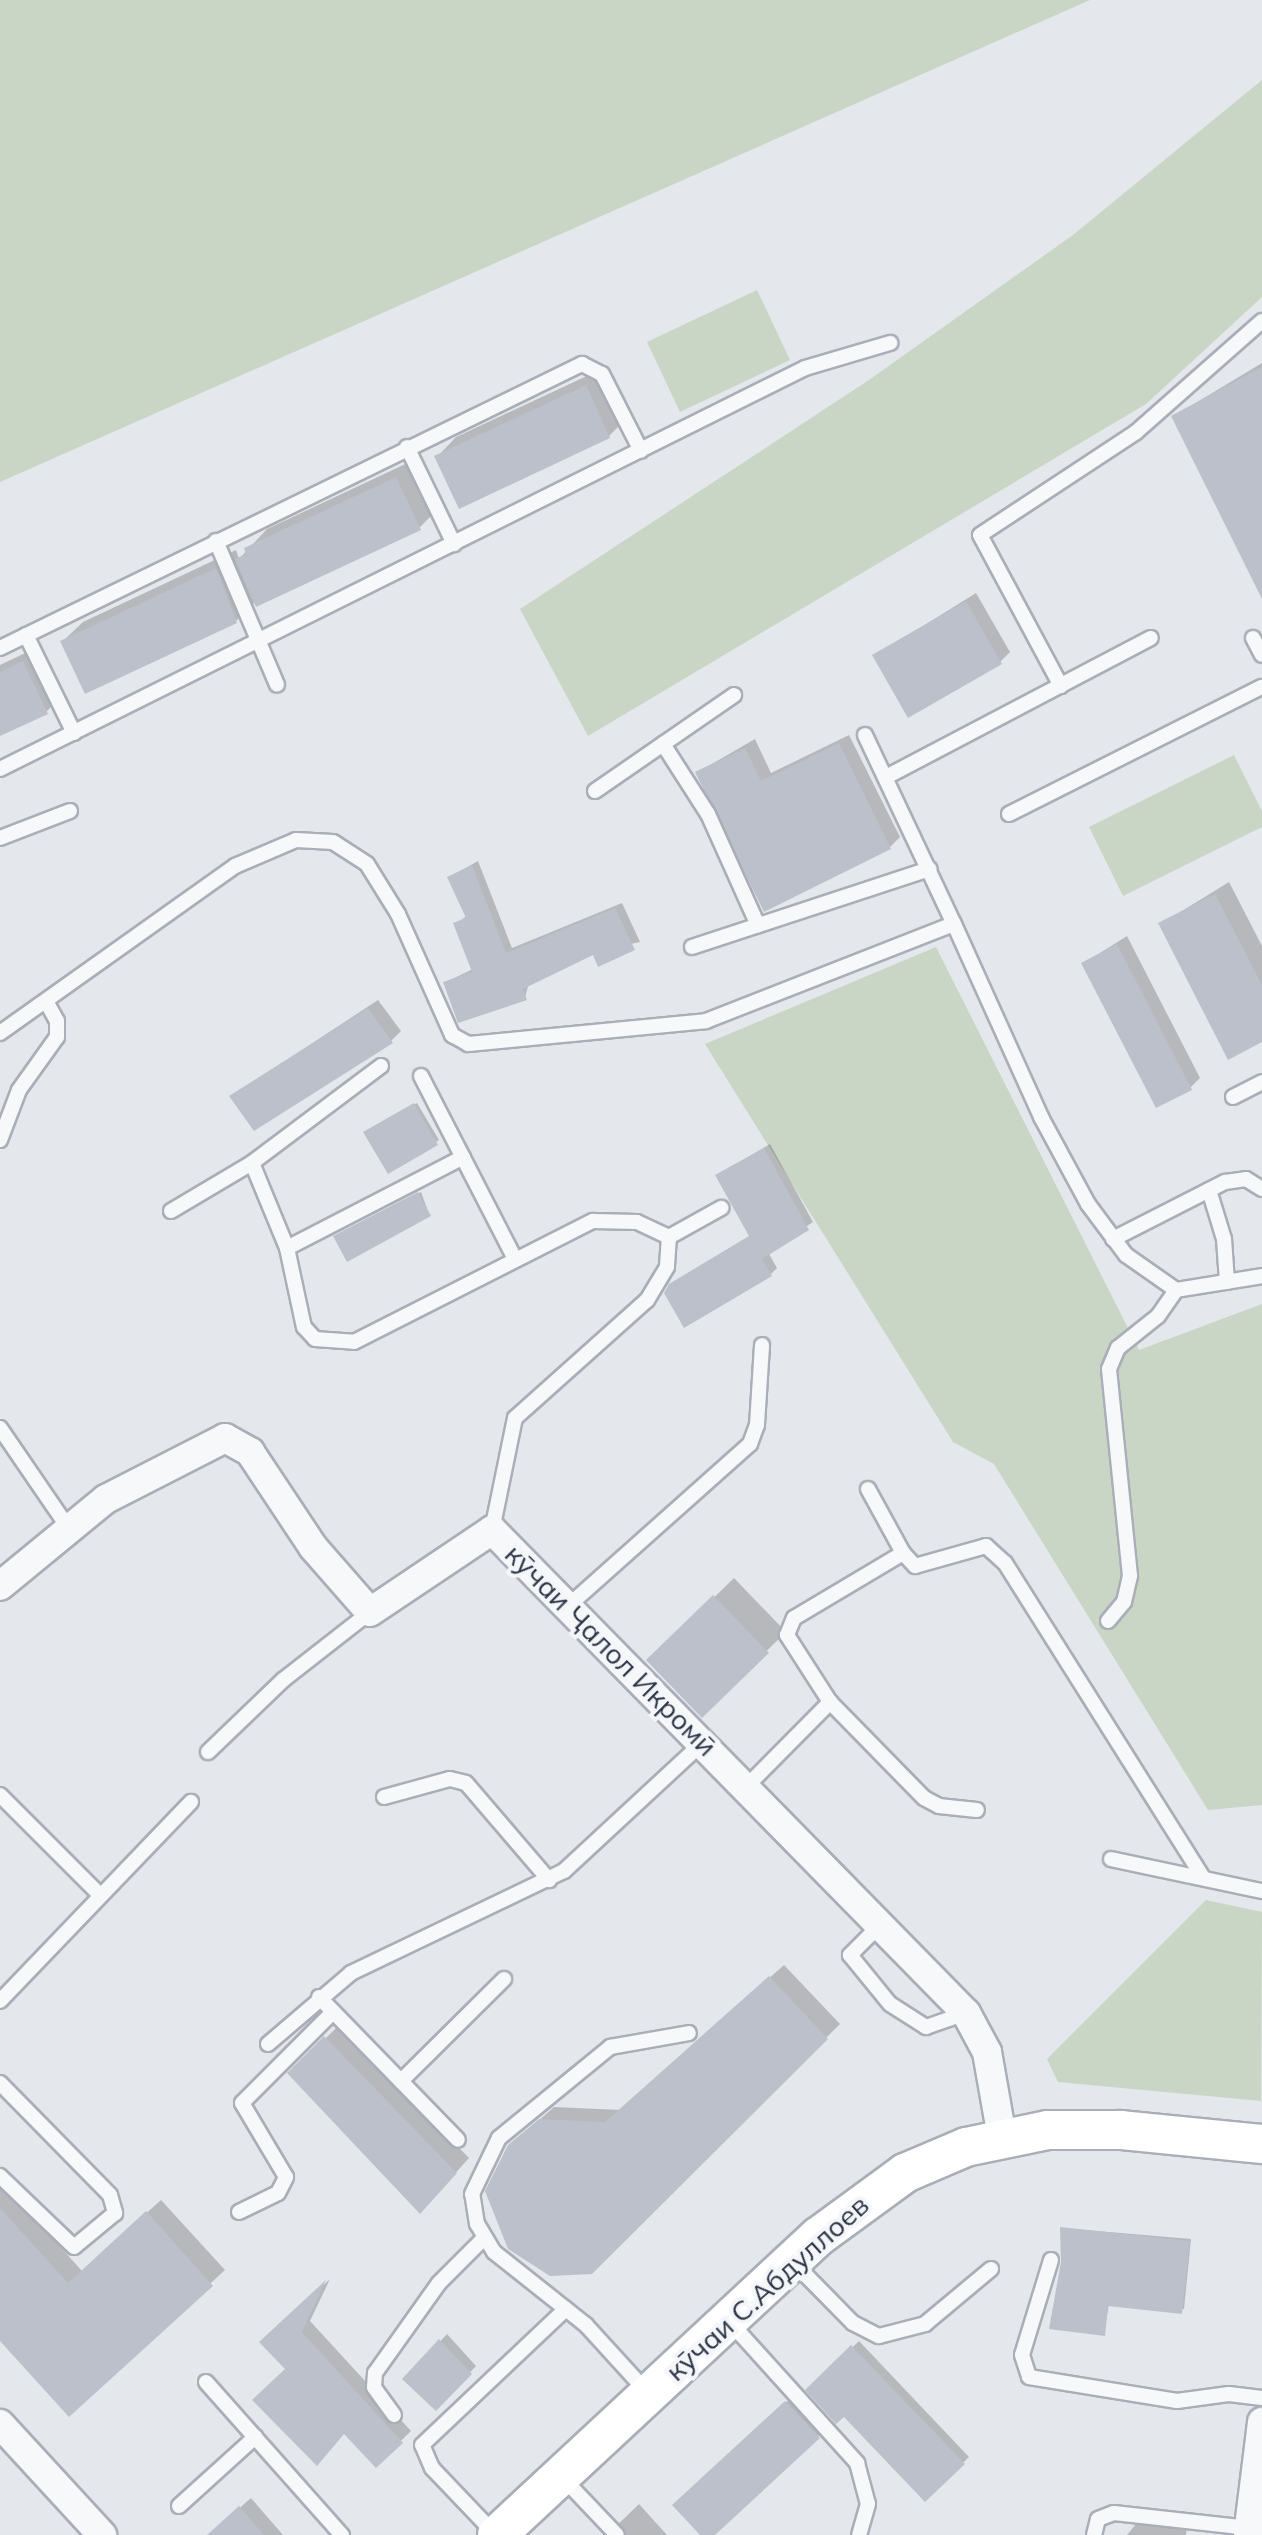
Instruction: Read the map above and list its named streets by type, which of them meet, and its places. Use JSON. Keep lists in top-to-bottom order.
{
  "streets": {
    "street": ["кӯчаи Ҷалол Икромӣ", "кӯчаи С.Абдуллоев"]
  },
  "crossings": [
    ["кӯчаи Ҷалол Икромӣ", "кӯчаи С.Абдуллоев"]
  ]
}
